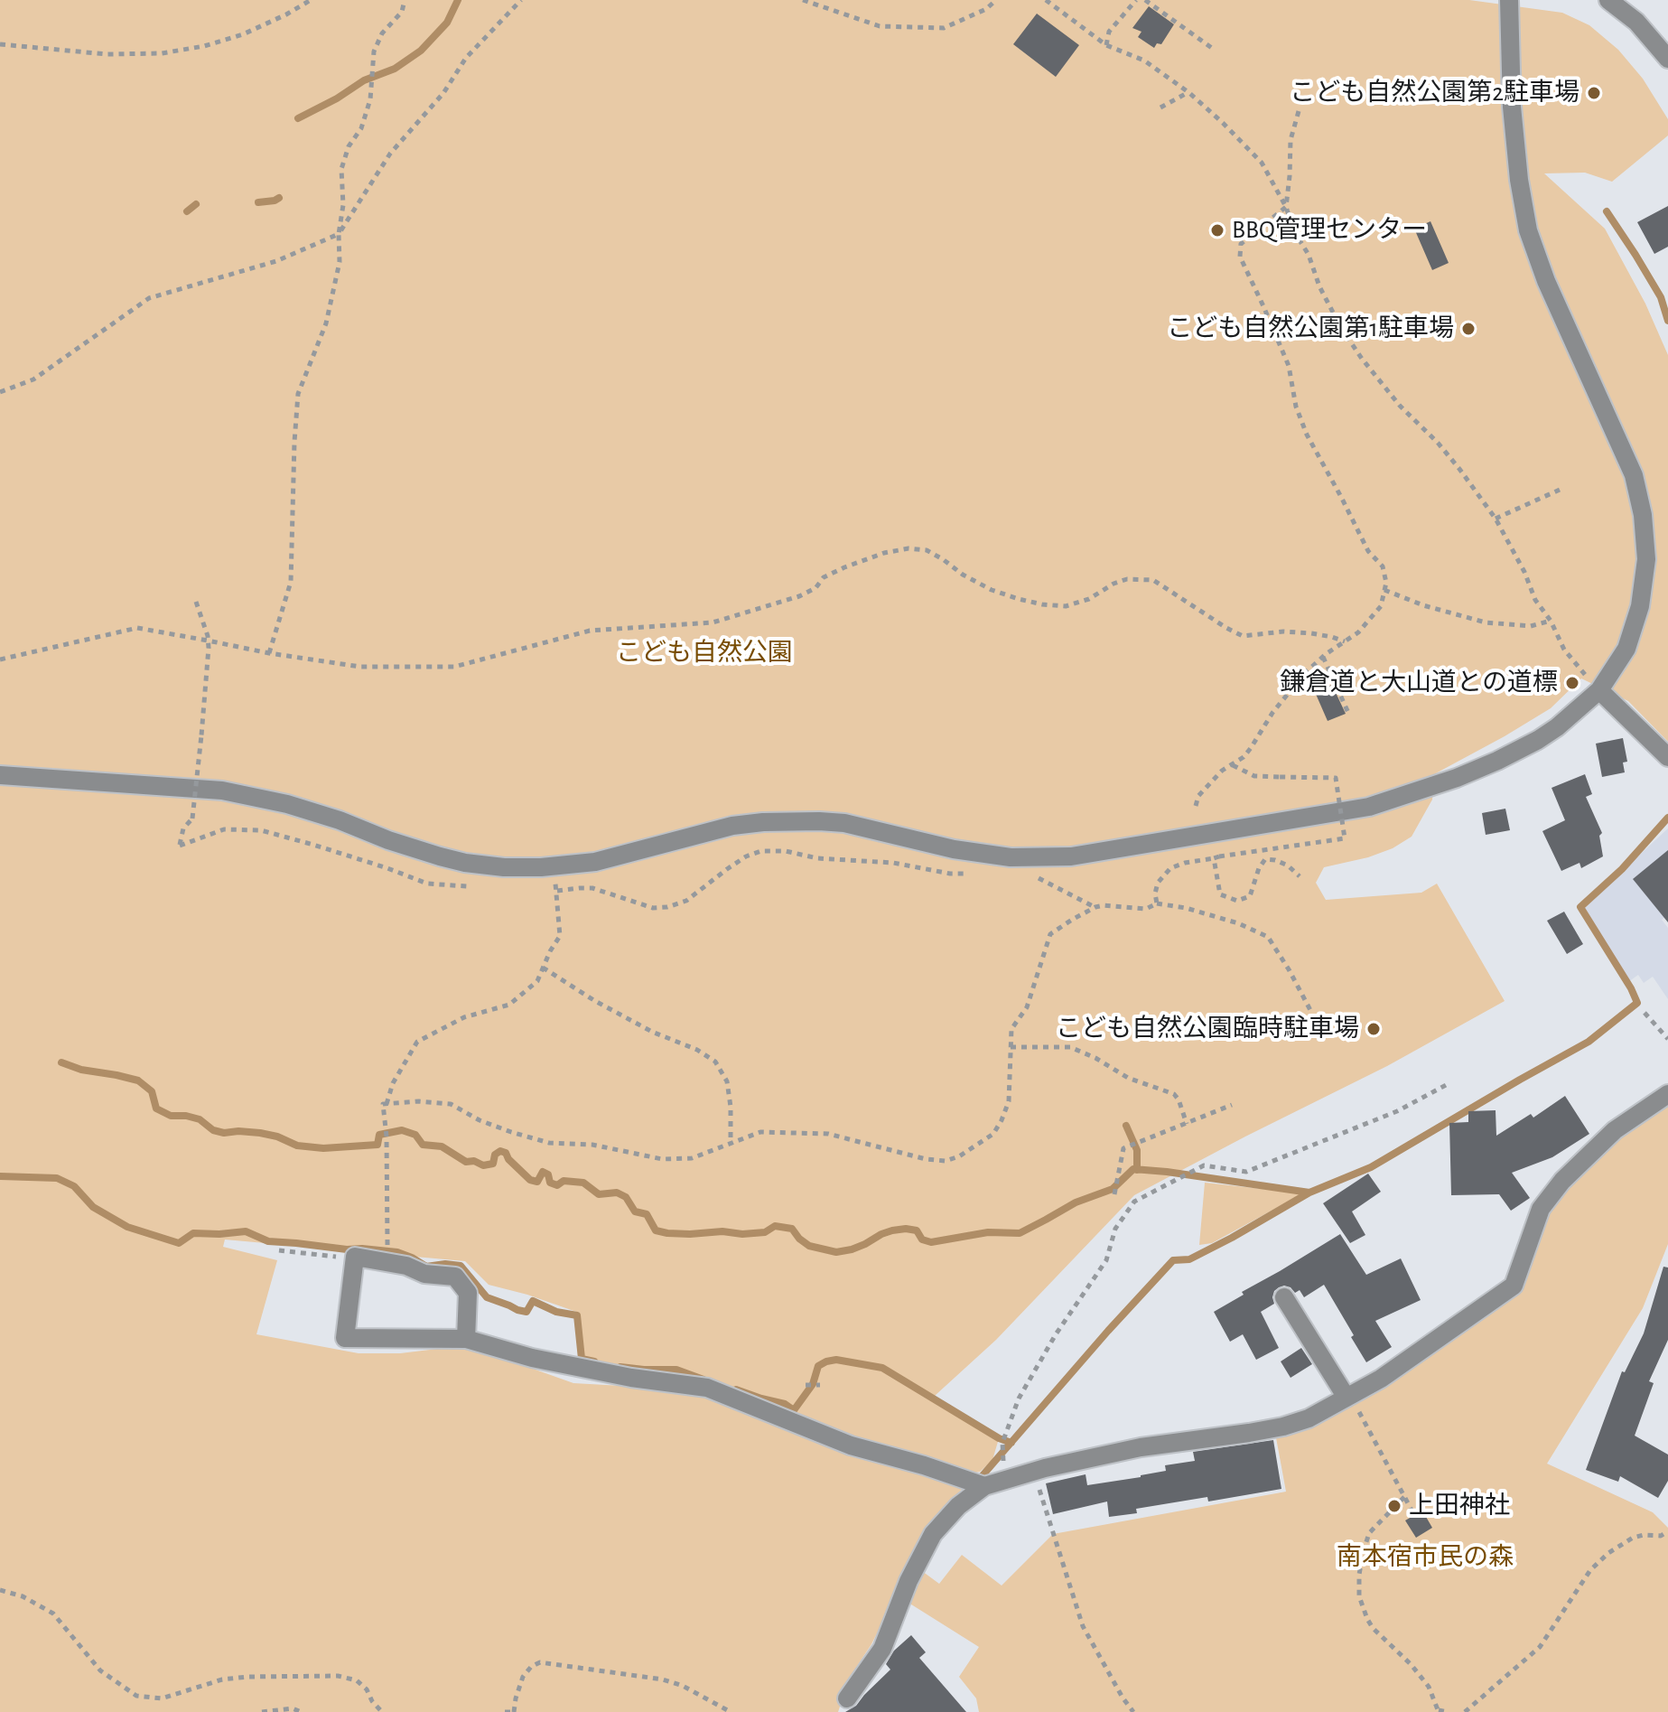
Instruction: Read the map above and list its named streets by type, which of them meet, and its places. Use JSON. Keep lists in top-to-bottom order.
{
  "parks": ["こども自然公園", "南本宿市民の森"],
  "places": [
    "こども自然公園第2駐車場",
    "BBQ管理センター",
    "こども自然公園第1駐車場",
    "鎌倉道と大山道との道標",
    "こども自然公園臨時駐車場",
    "上田神社"
  ]
}
